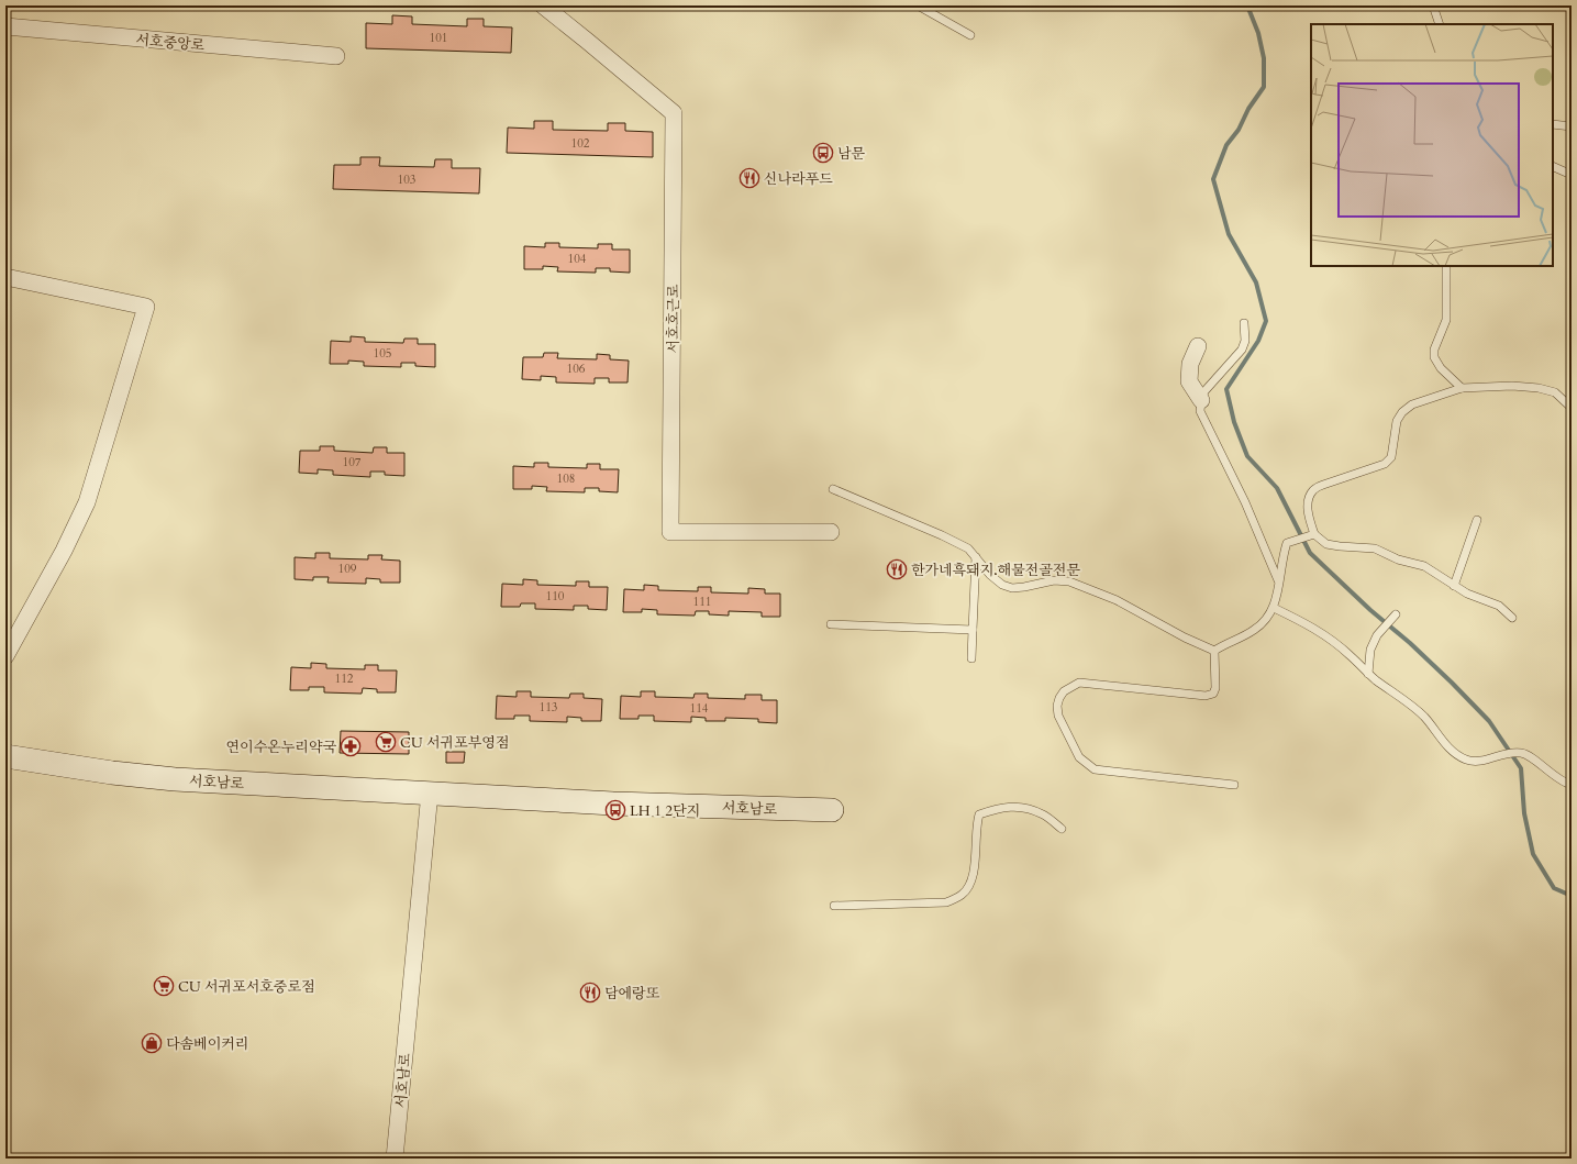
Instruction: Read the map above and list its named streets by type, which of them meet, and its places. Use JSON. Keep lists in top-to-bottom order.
{
  "streets": {
    "main road": ["서호남로"],
    "street": ["서호중앙로", "서호호근로"]
  },
  "places": {
    "bus stop": ["남문", "LH 1 2단지"],
    "restaurant": ["신나라푸드", "한가네흑돼지.해물전골전문", "담에랑또"],
    "supermarket": ["CU 서귀포부영점", "CU 서귀포서호중로점"],
    "pharmacy": ["연이수온누리약국"],
    "shop": ["다솜베이커리"]
  },
  "house_numbers": [
    "101",
    "102",
    "103",
    "104",
    "105",
    "106",
    "107",
    "108",
    "109",
    "110",
    "111",
    "112",
    "113",
    "114"
  ]
}
